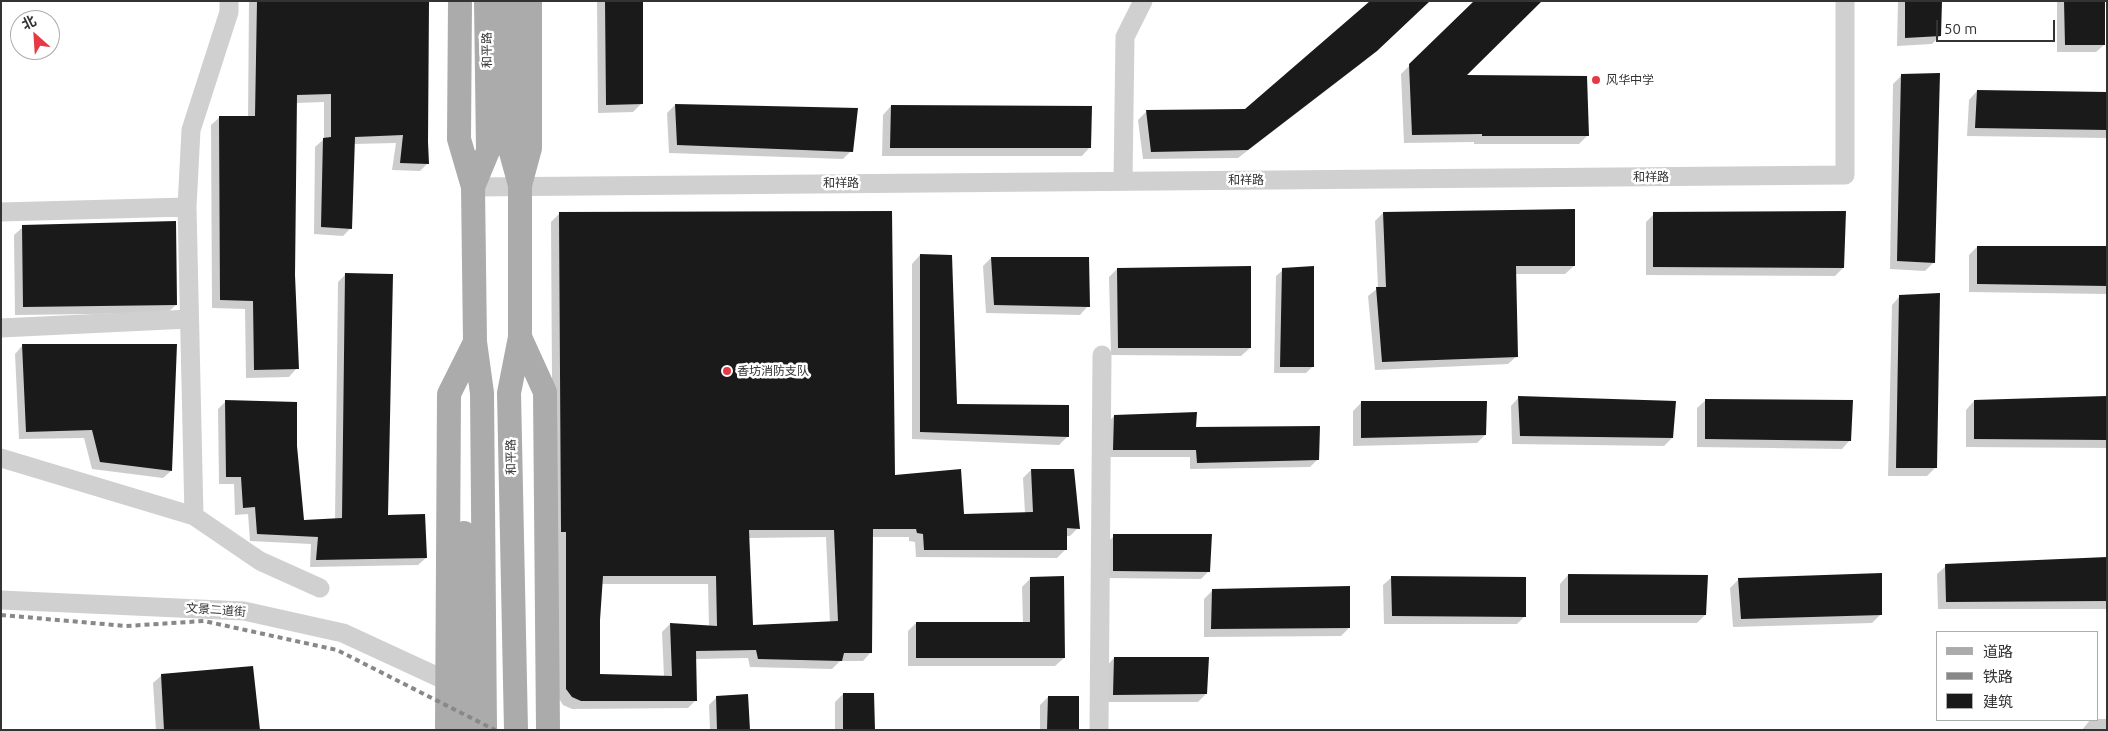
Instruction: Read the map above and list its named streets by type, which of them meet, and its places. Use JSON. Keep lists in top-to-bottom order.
{
  "streets": {
    "main road": ["和平路"],
    "street": ["和祥路", "文景二道街"]
  },
  "crossings": [
    ["和平路", "和祥路"]
  ],
  "places": ["风华中学", "香坊消防支队"],
  "legend": ["道路", "铁路", "建筑"],
  "scale_bar": "50 m",
  "north": "top left"
}
